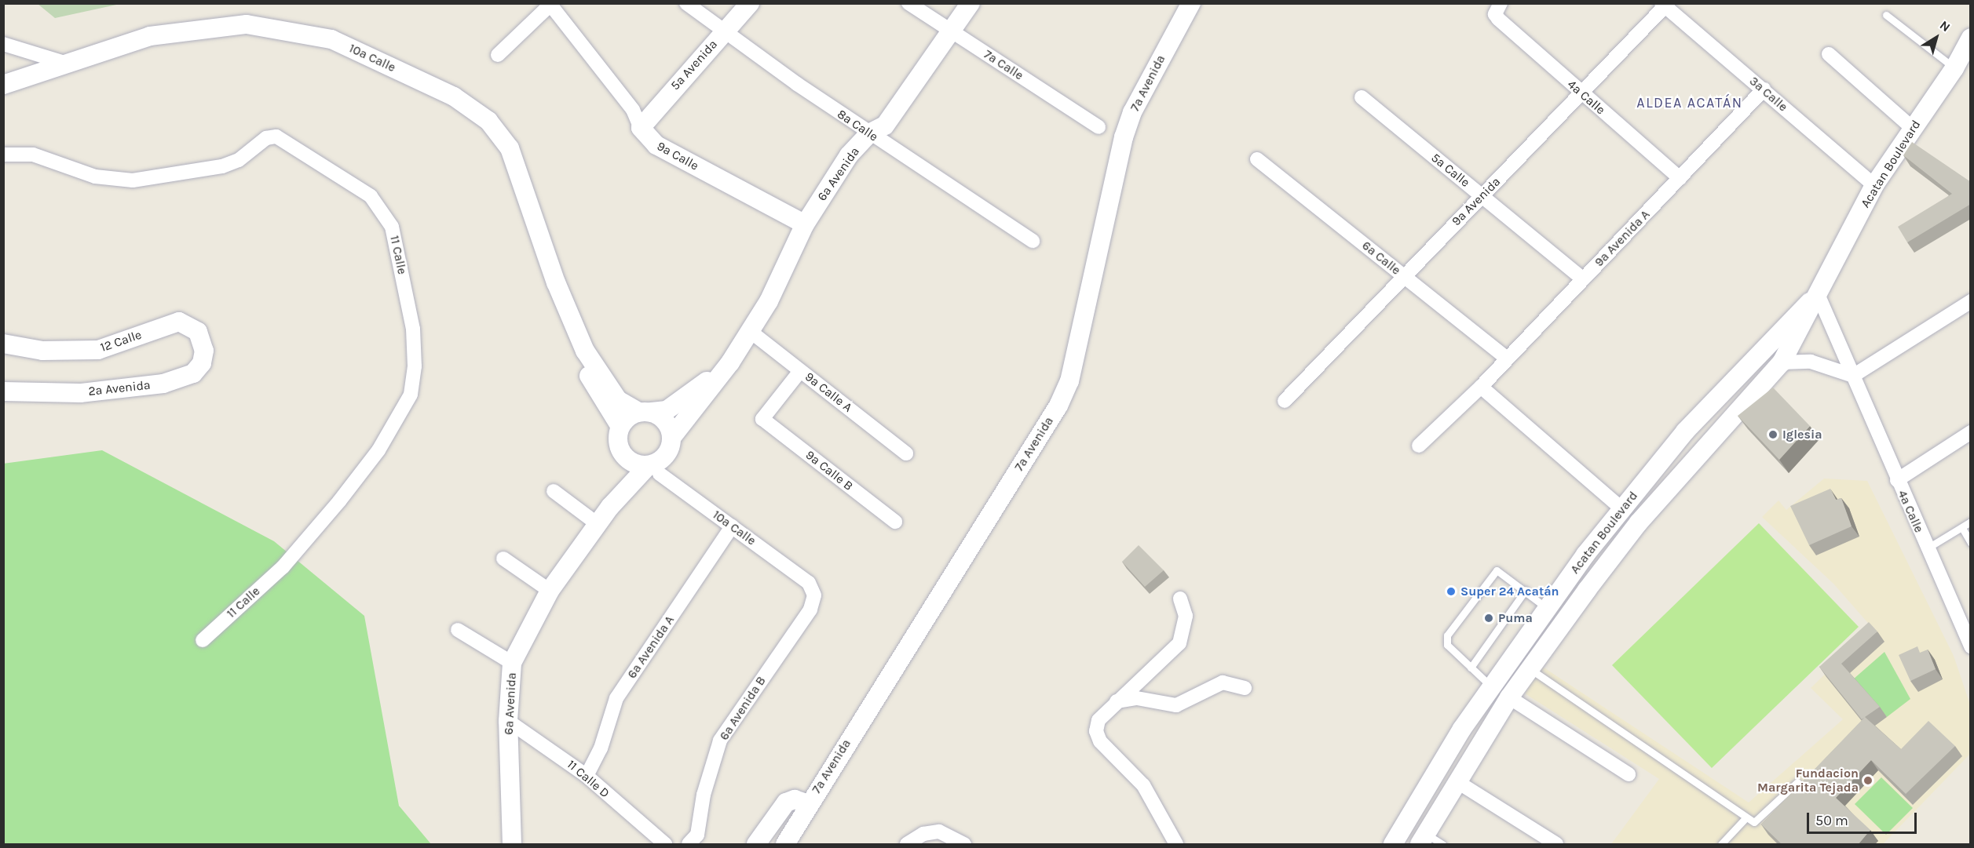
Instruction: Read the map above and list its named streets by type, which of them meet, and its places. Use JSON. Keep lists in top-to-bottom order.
{
  "streets": {
    "street": [
      "10a Calle",
      "5a Avenida",
      "7a Calle",
      "7a Avenida",
      "3a Calle",
      "4a Calle",
      "8a Calle",
      "9a Calle",
      "Acatan Boulevard",
      "5a Calle",
      "6a Avenida",
      "9a Avenida",
      "9a Avenida A",
      "11 Calle",
      "6a Calle",
      "12 Calle",
      "2a Avenida",
      "9a Calle A",
      "9a Calle B",
      "6a Avenida A",
      "6a Avenida B",
      "11 Calle D"
    ]
  },
  "crossings": [
    ["10a Calle", "6a Avenida"],
    ["10a Calle", "6a Avenida A"],
    ["10a Calle", "6a Avenida B"],
    ["5a Avenida", "8a Calle"],
    ["5a Avenida", "9a Calle"],
    ["7a Calle", "6a Avenida"],
    ["3a Calle", "Acatan Boulevard"],
    ["3a Calle", "9a Avenida"],
    ["3a Calle", "9a Avenida A"],
    ["4a Calle", "Acatan Boulevard"],
    ["4a Calle", "9a Avenida"],
    ["4a Calle", "9a Avenida A"],
    ["8a Calle", "6a Avenida"],
    ["9a Calle", "6a Avenida"],
    ["5a Calle", "9a Avenida"],
    ["5a Calle", "9a Avenida A"],
    ["6a Avenida", "9a Calle A"],
    ["6a Avenida", "11 Calle D"],
    ["9a Avenida", "6a Calle"],
    ["9a Avenida A", "6a Calle"],
    ["12 Calle", "2a Avenida"],
    ["9a Calle A", "9a Calle B"],
    ["6a Avenida A", "11 Calle D"]
  ],
  "districts": ["ALDEA ACATÁN"],
  "places": [
    "Iglesia",
    "Super 24 Acatán",
    "Puma",
    "Fundacion Margarita Tejada"
  ],
  "scale_bar": "50 m",
  "north": "top right"
}
